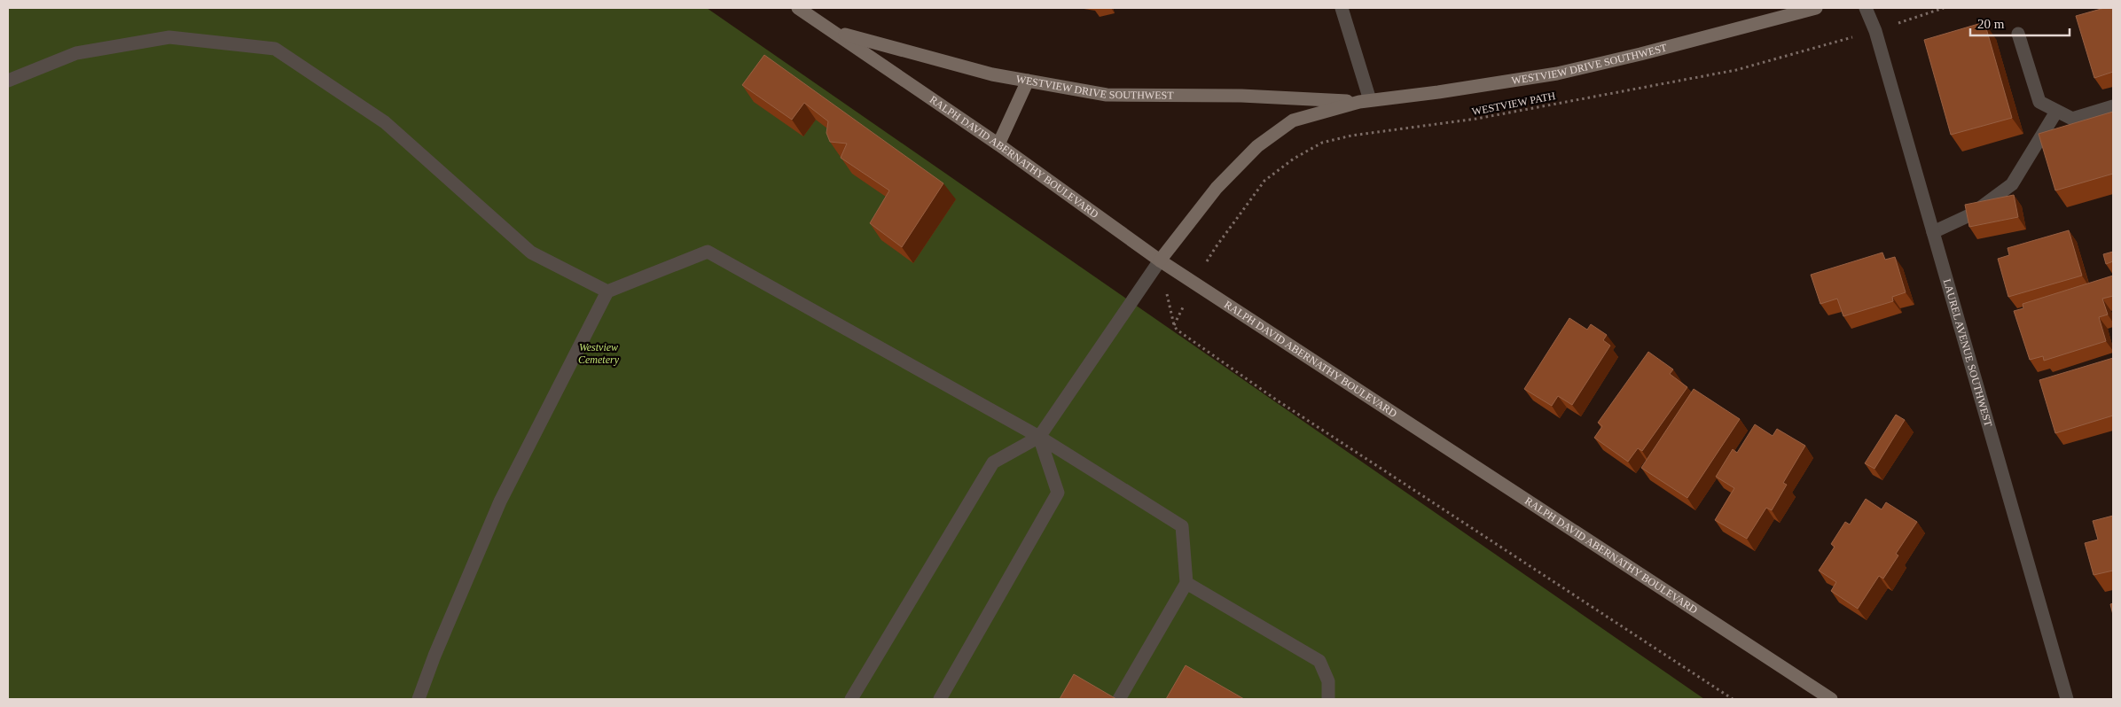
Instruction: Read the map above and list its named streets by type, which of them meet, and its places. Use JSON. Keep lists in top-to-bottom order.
{
  "streets": {
    "main road": ["WESTVIEW DRIVE SOUTHWEST", "RALPH DAVID ABERNATHY BOULEVARD"],
    "street": ["LAUREL AVENUE SOUTHWEST"],
    "path": ["WESTVIEW PATH"]
  },
  "crossings": [
    ["WESTVIEW DRIVE SOUTHWEST", "RALPH DAVID ABERNATHY BOULEVARD"]
  ],
  "parks": ["Westview Cemetery"],
  "scale_bar": "20 m"
}
